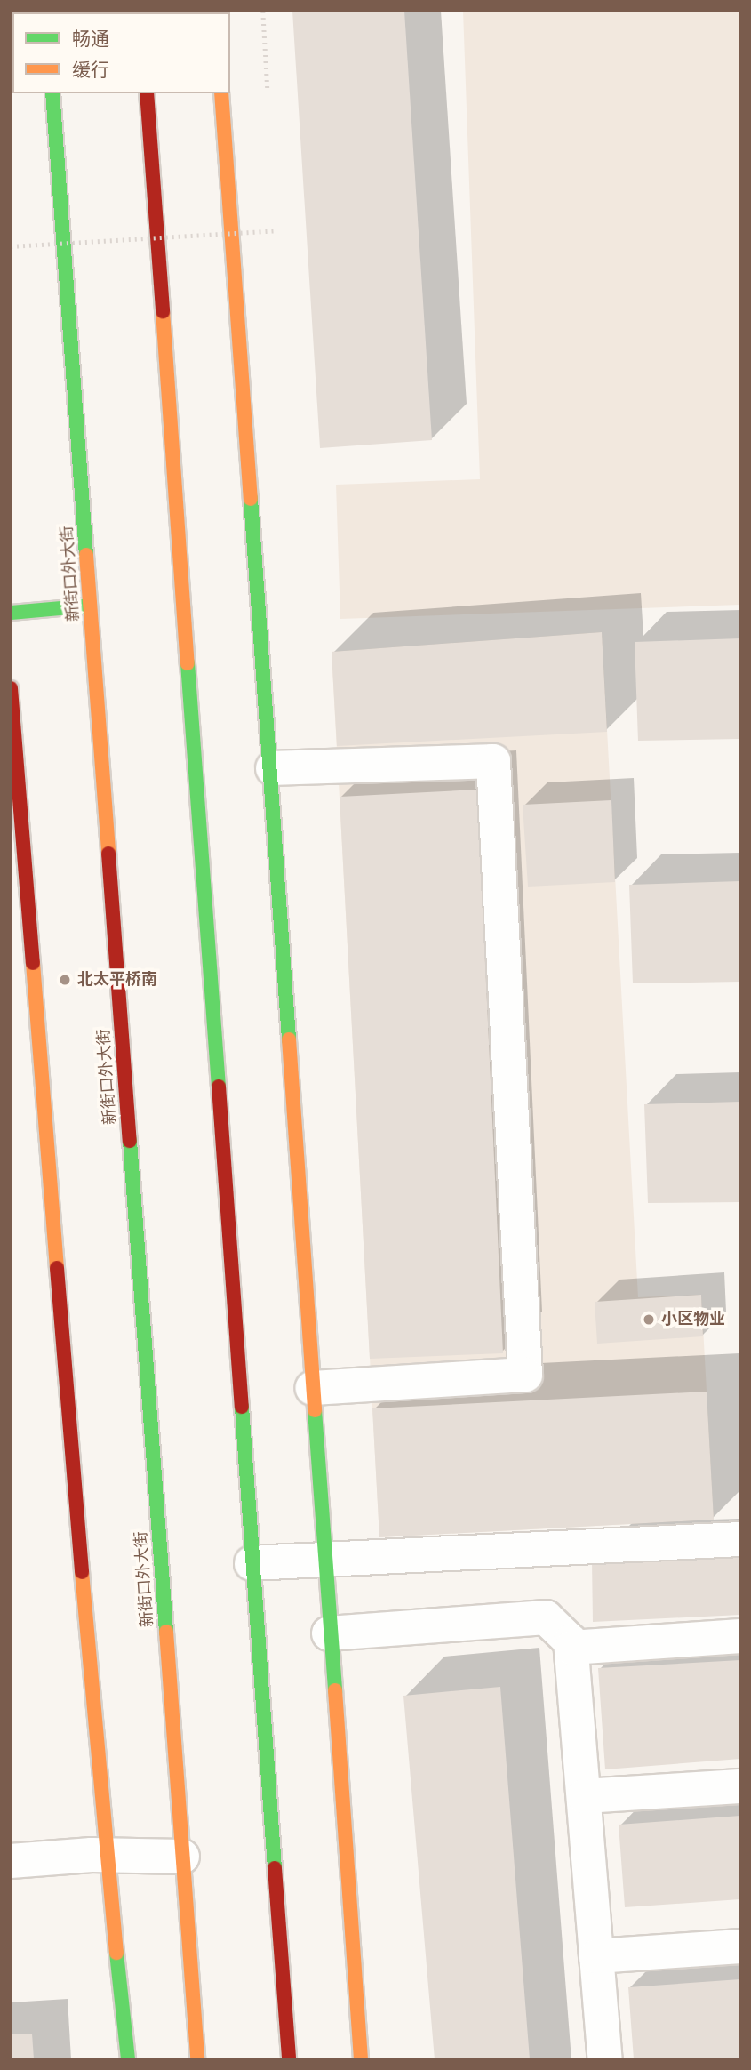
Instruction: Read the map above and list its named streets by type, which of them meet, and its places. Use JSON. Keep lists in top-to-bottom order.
{
  "streets": {
    "main road": ["新街口外大街"]
  },
  "places": ["北太平桥南", "小区物业"],
  "legend": ["畅通", "缓行"]
}
